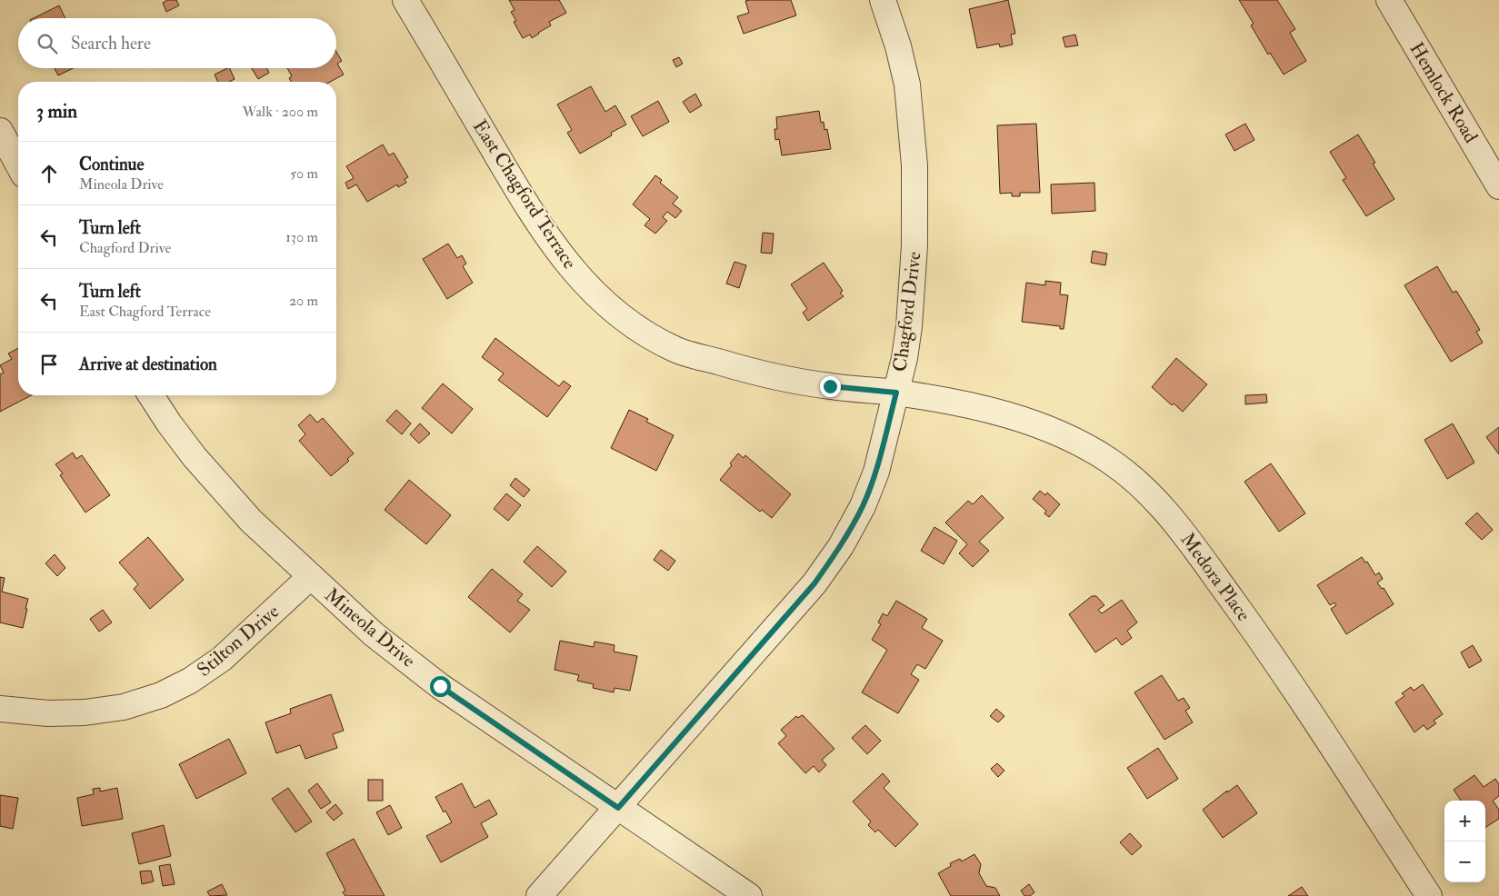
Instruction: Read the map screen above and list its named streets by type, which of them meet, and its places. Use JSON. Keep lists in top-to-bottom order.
{
  "streets": {
    "street": [
      "Hemlock Road",
      "East Chagford Terrace",
      "Chagford Drive",
      "Medora Place",
      "Mineola Drive",
      "Stilton Drive"
    ]
  },
  "crossings": [
    ["East Chagford Terrace", "Chagford Drive"],
    ["East Chagford Terrace", "Medora Place"],
    ["Chagford Drive", "Medora Place"],
    ["Chagford Drive", "Mineola Drive"],
    ["Mineola Drive", "Stilton Drive"]
  ],
  "page": {
    "search": "Search here",
    "heading": ["3 min", "Walk · 200 m"],
    "list": [
      ["Continue", "Mineola Drive", "50 m"],
      ["Turn left", "Chagford Drive", "130 m"],
      ["Turn left", "East Chagford Terrace", "20 m"],
      "Arrive at destination"
    ],
    "map_buttons": ["+", "−"]
  }
}
